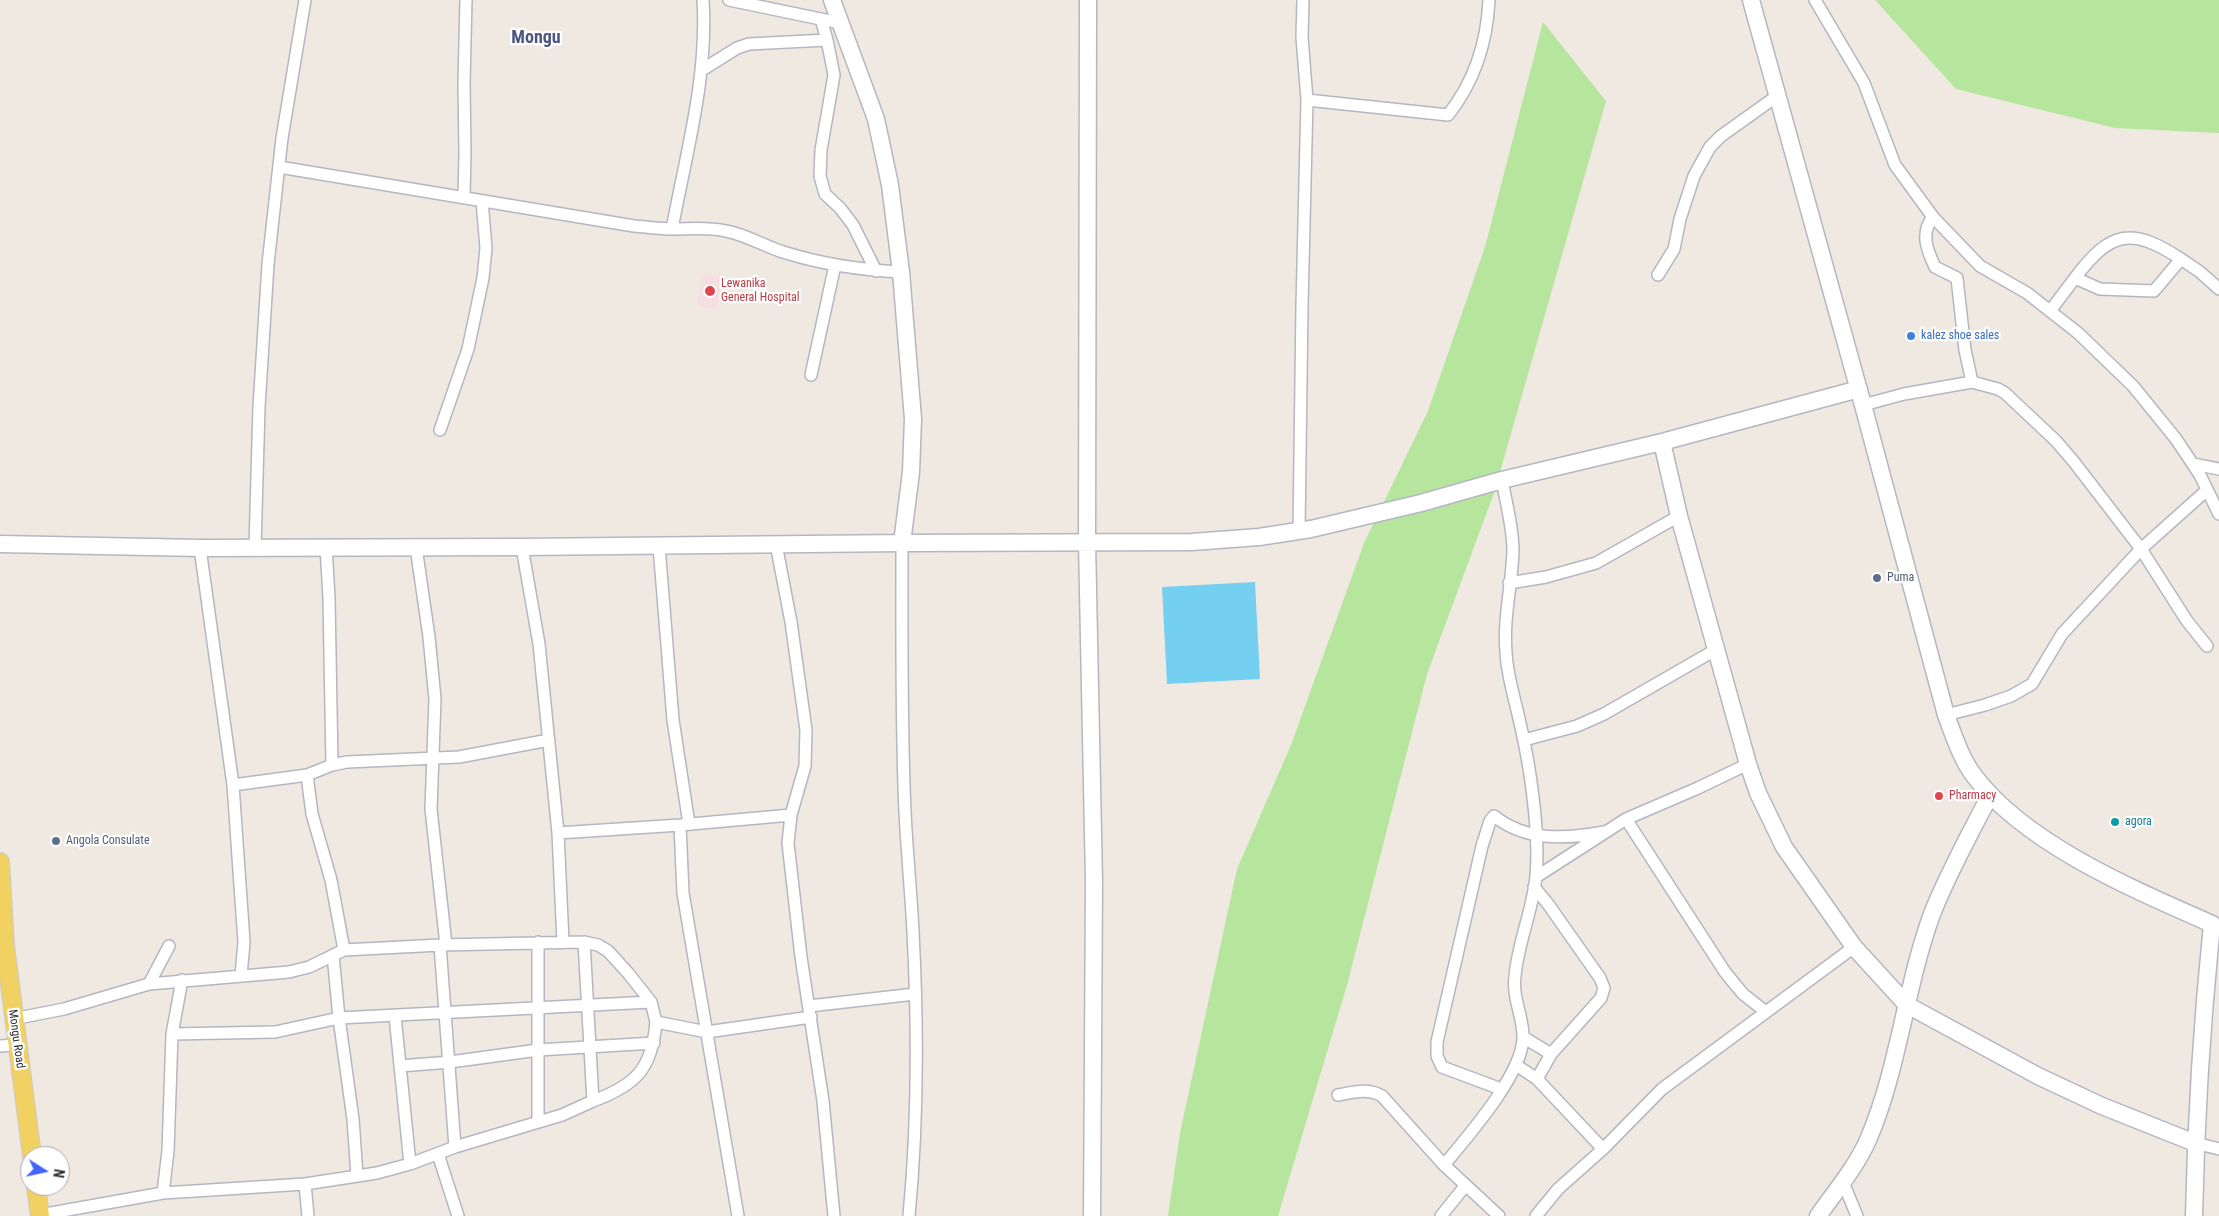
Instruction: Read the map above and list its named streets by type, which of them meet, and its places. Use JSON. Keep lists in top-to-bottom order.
{
  "streets": {
    "main road": ["Mongu Road"]
  },
  "districts": ["Mongu"],
  "places": [
    "Lewanika General Hospital",
    "kalez shoe sales",
    "Puma",
    "Pharmacy",
    "agora",
    "Angola Consulate"
  ],
  "north": "right"
}
